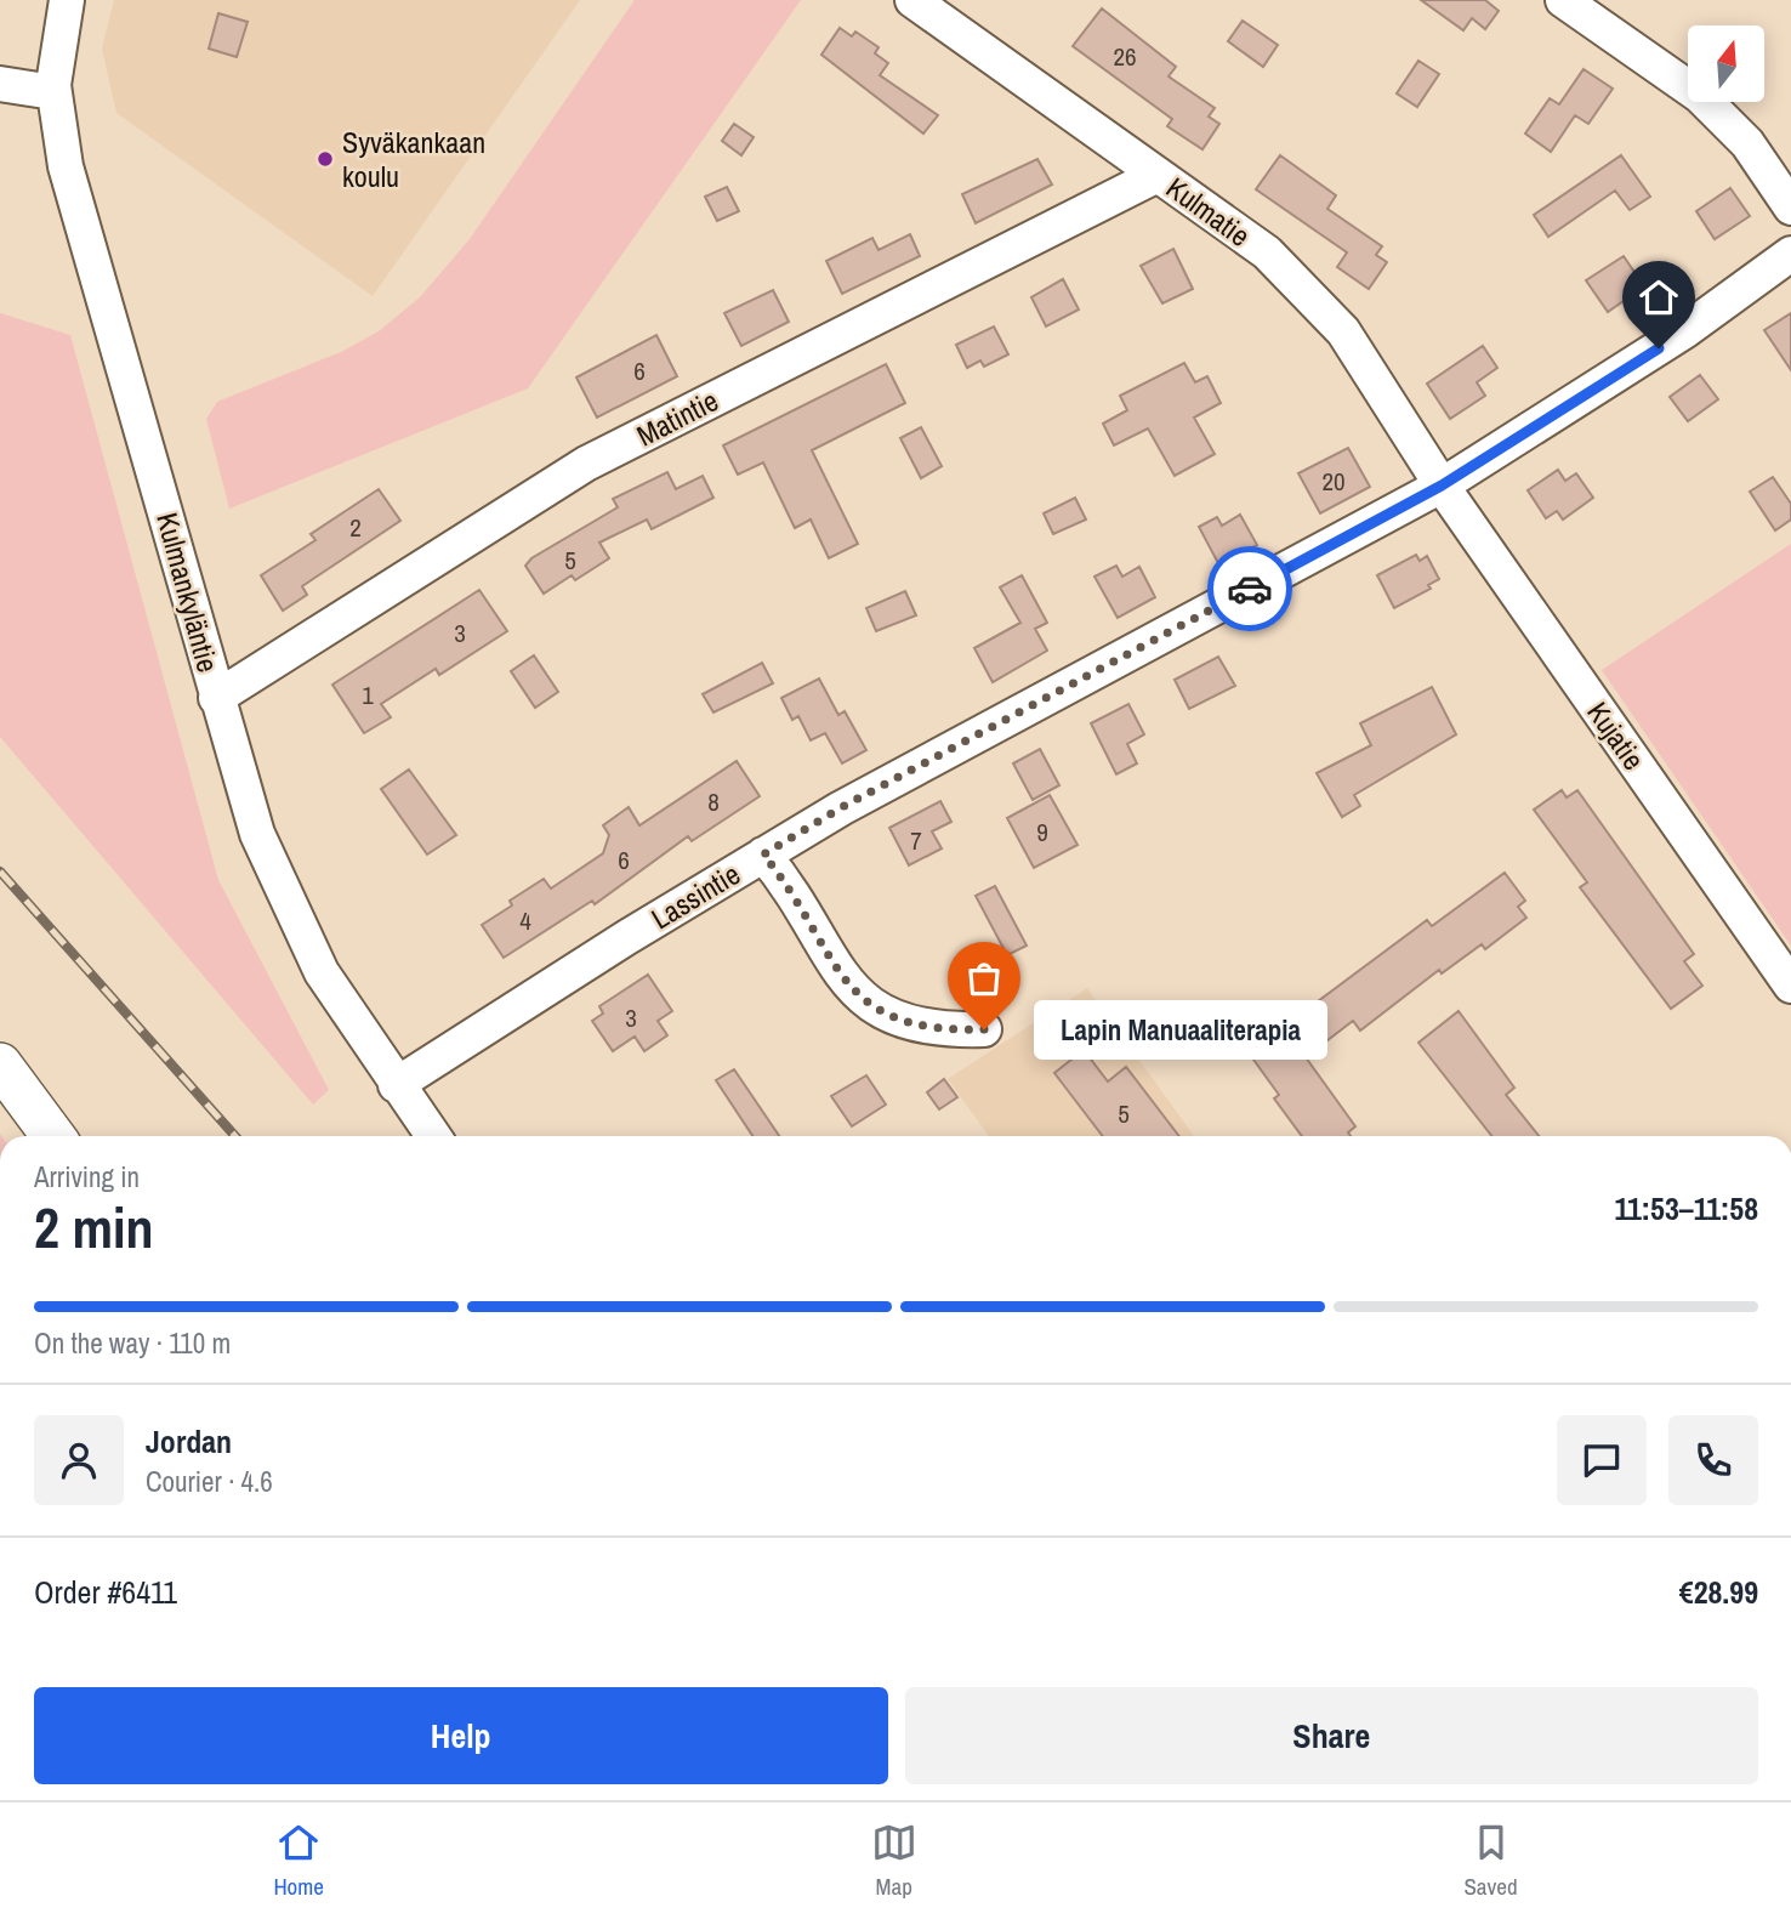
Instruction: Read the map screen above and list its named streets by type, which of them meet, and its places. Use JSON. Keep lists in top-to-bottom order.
{
  "streets": {
    "street": [
      "Kulmatie",
      "Matintie",
      "Kulmankyläntie",
      "Kujatie",
      "Lassintie"
    ]
  },
  "crossings": [
    ["Kulmatie", "Matintie"],
    ["Kulmatie", "Kujatie"],
    ["Kulmatie", "Lassintie"],
    ["Matintie", "Kulmankyläntie"],
    ["Kulmankyläntie", "Lassintie"],
    ["Kujatie", "Lassintie"]
  ],
  "places": ["Syväkankaan koulu", "Lapin Manuaaliterapia"],
  "house_numbers": [
    "26",
    "6",
    "20",
    "2",
    "5",
    "3",
    "1",
    "8",
    "9",
    "7",
    "6",
    "4",
    "3",
    "5"
  ],
  "north": "top",
  "page": {
    "bubble": "Lapin Manuaaliterapia",
    "heading": ["2 min", "Arriving in", "11:53–11:58"],
    "panel": [
      "Jordan",
      "Courier · 4.6",
      "Order #6411",
      "€28.99"
    ],
    "bar": "On the way · 110 m",
    "buttons": ["Help", "Share"],
    "tabs": ["Home", "Map", "Saved"]
  }
}
